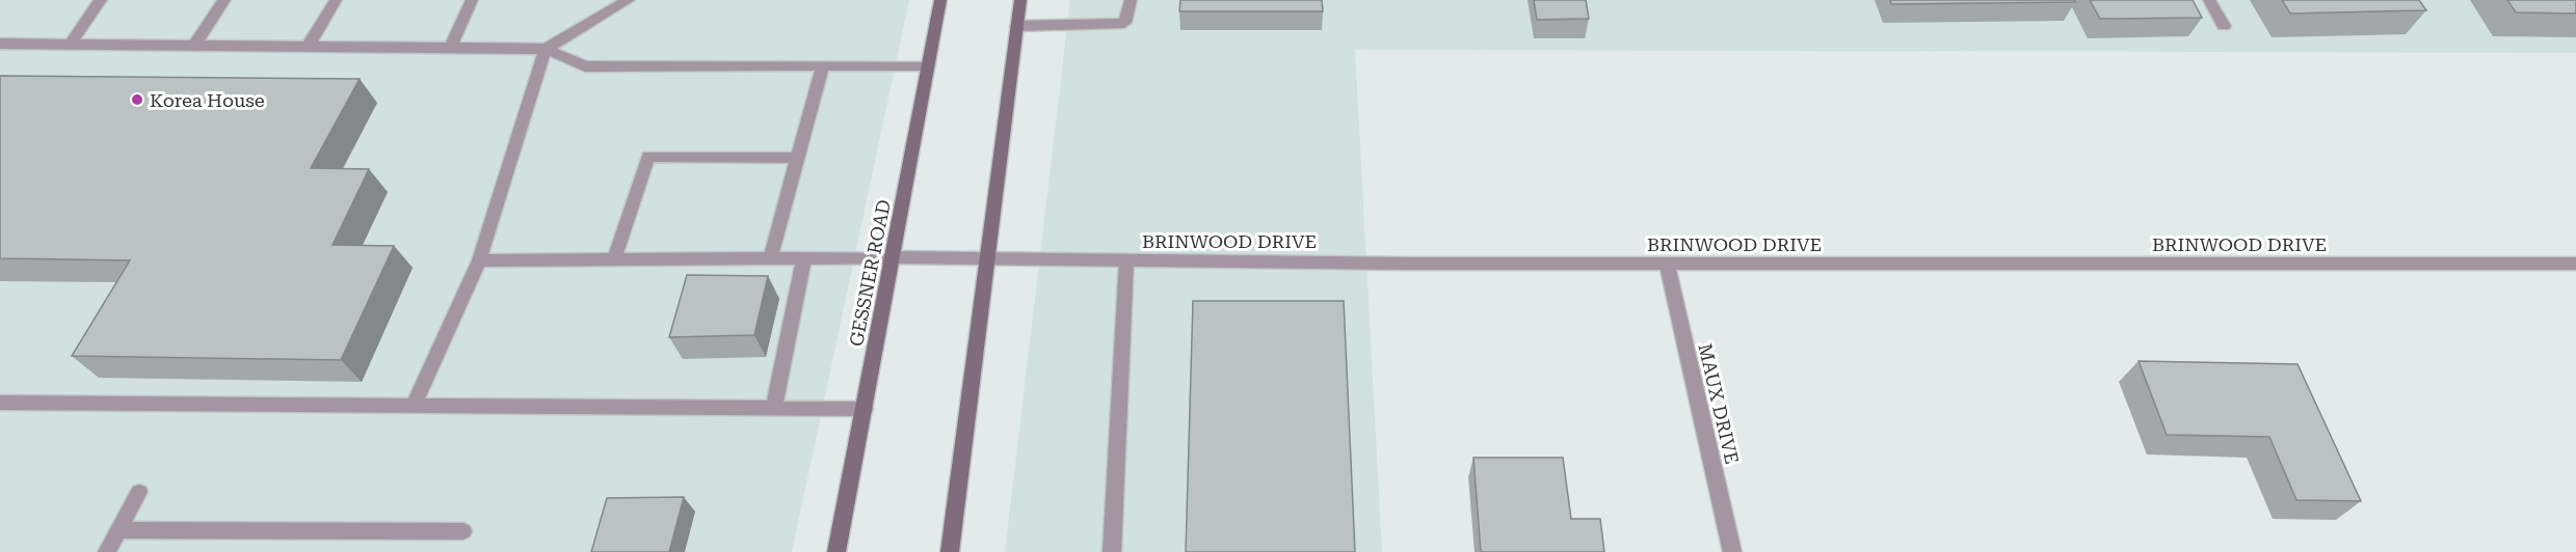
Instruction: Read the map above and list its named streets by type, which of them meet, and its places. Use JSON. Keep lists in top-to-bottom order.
{
  "streets": {
    "main road": ["GESSNER ROAD"],
    "street": ["BRINWOOD DRIVE", "MAUX DRIVE"]
  },
  "crossings": [
    ["BRINWOOD DRIVE", "GESSNER ROAD"],
    ["BRINWOOD DRIVE", "MAUX DRIVE"]
  ],
  "places": ["Korea House"]
}
